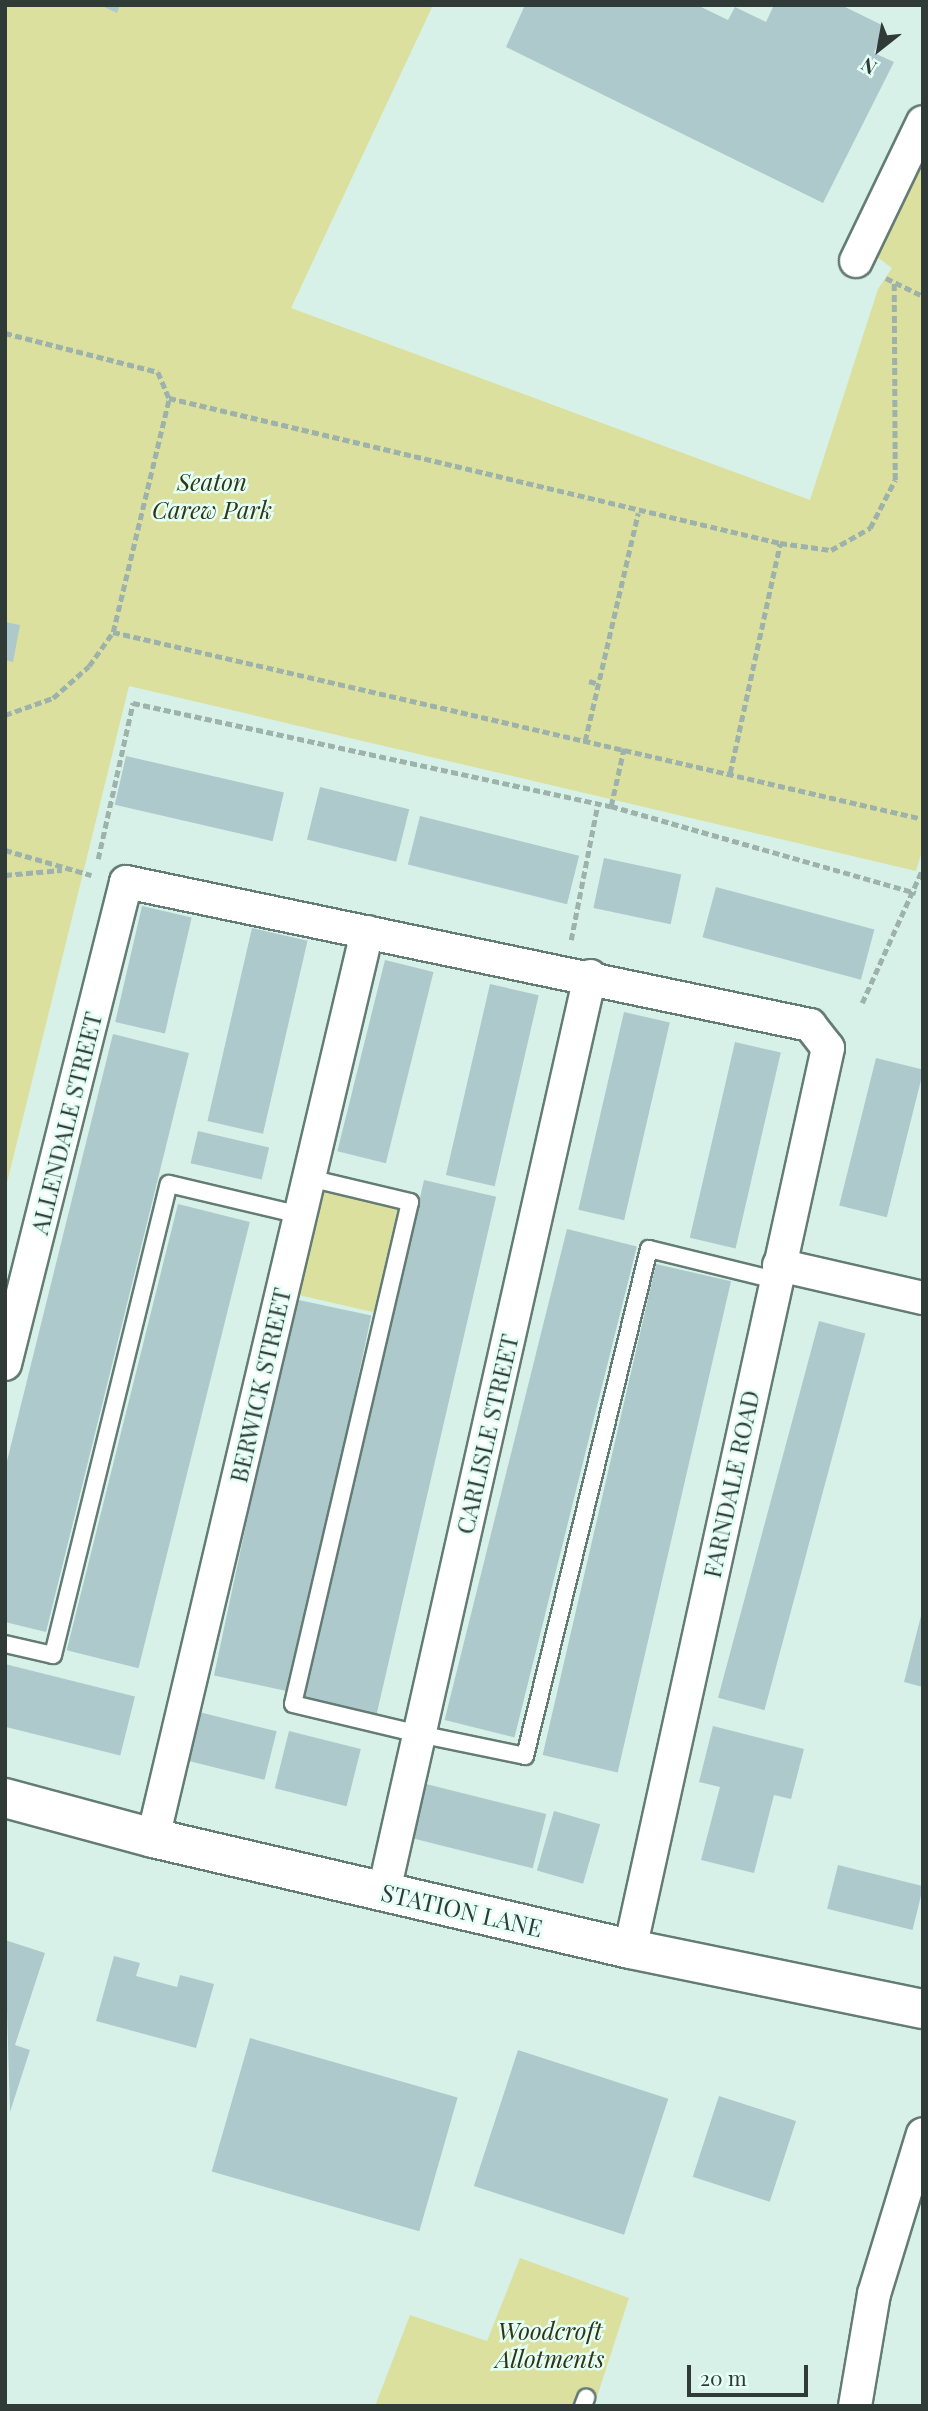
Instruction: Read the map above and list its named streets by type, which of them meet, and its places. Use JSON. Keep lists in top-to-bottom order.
{
  "streets": {
    "main road": ["STATION LANE"],
    "street": [
      "ALLENDALE STREET",
      "BERWICK STREET",
      "CARLISLE STREET",
      "FARNDALE ROAD"
    ]
  },
  "crossings": [
    ["BERWICK STREET", "STATION LANE"],
    ["CARLISLE STREET", "FARNDALE ROAD"],
    ["CARLISLE STREET", "STATION LANE"],
    ["FARNDALE ROAD", "STATION LANE"]
  ],
  "parks": ["Seaton Carew Park", "Woodcroft Allotments"],
  "scale_bar": "20 m",
  "north": "bottom left"
}
